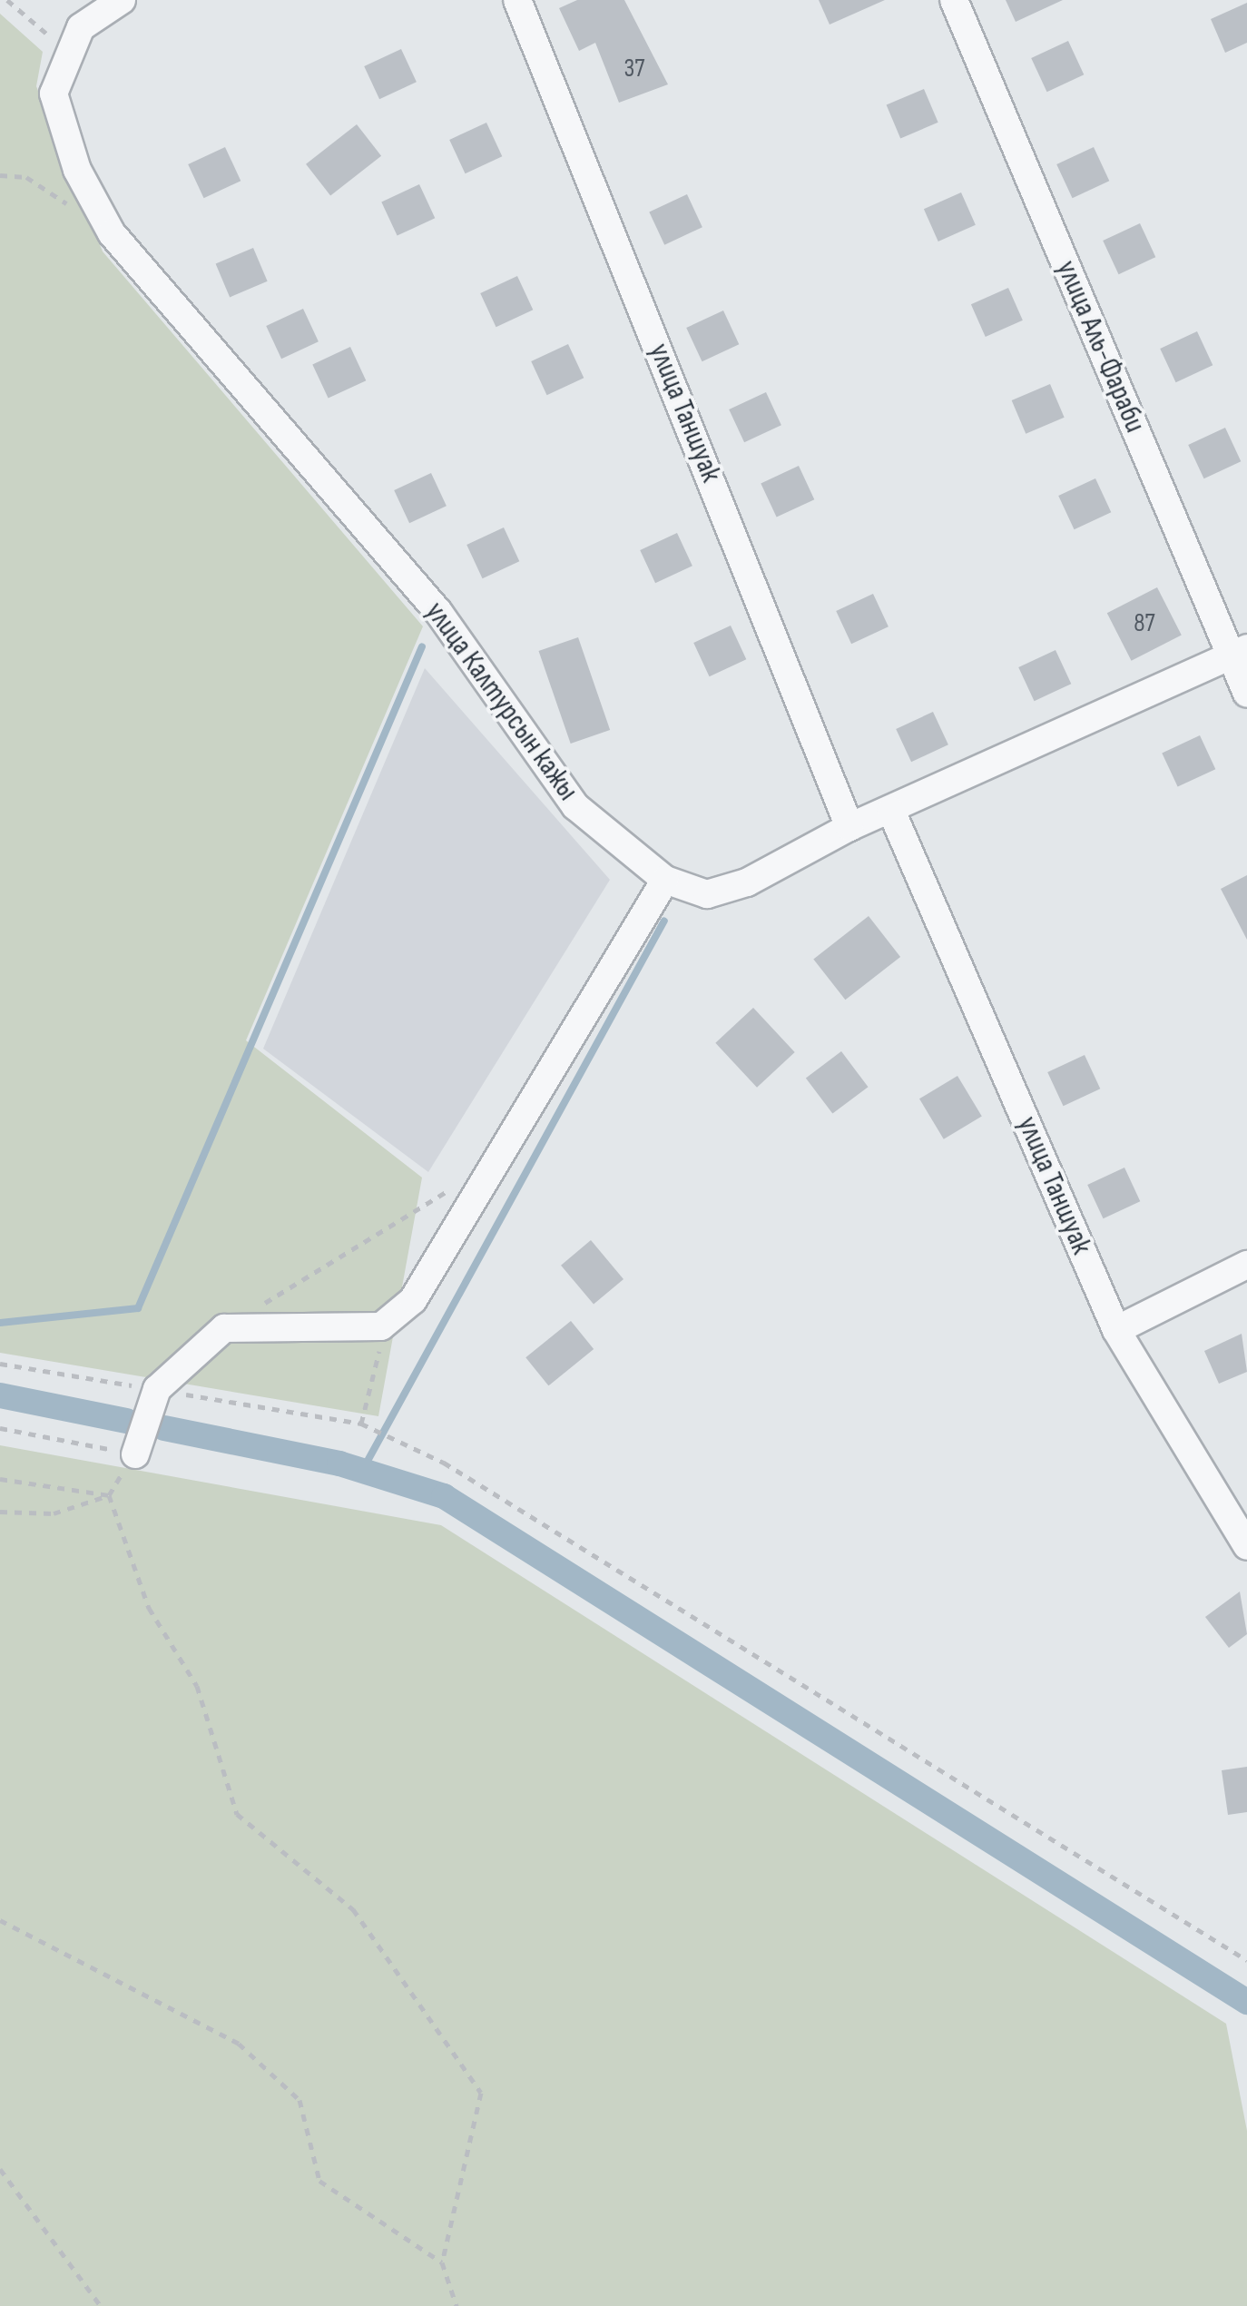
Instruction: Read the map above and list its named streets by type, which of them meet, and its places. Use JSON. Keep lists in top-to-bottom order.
{
  "streets": {
    "street": ["улица Аль-Фараби", "улица Таншуак", "улица Калтурсын кажы"]
  },
  "crossings": [
    ["улица Аль-Фараби", "улица Калтурсын кажы"],
    ["улица Таншуак", "улица Калтурсын кажы"]
  ],
  "house_numbers": ["37", "87"]
}
